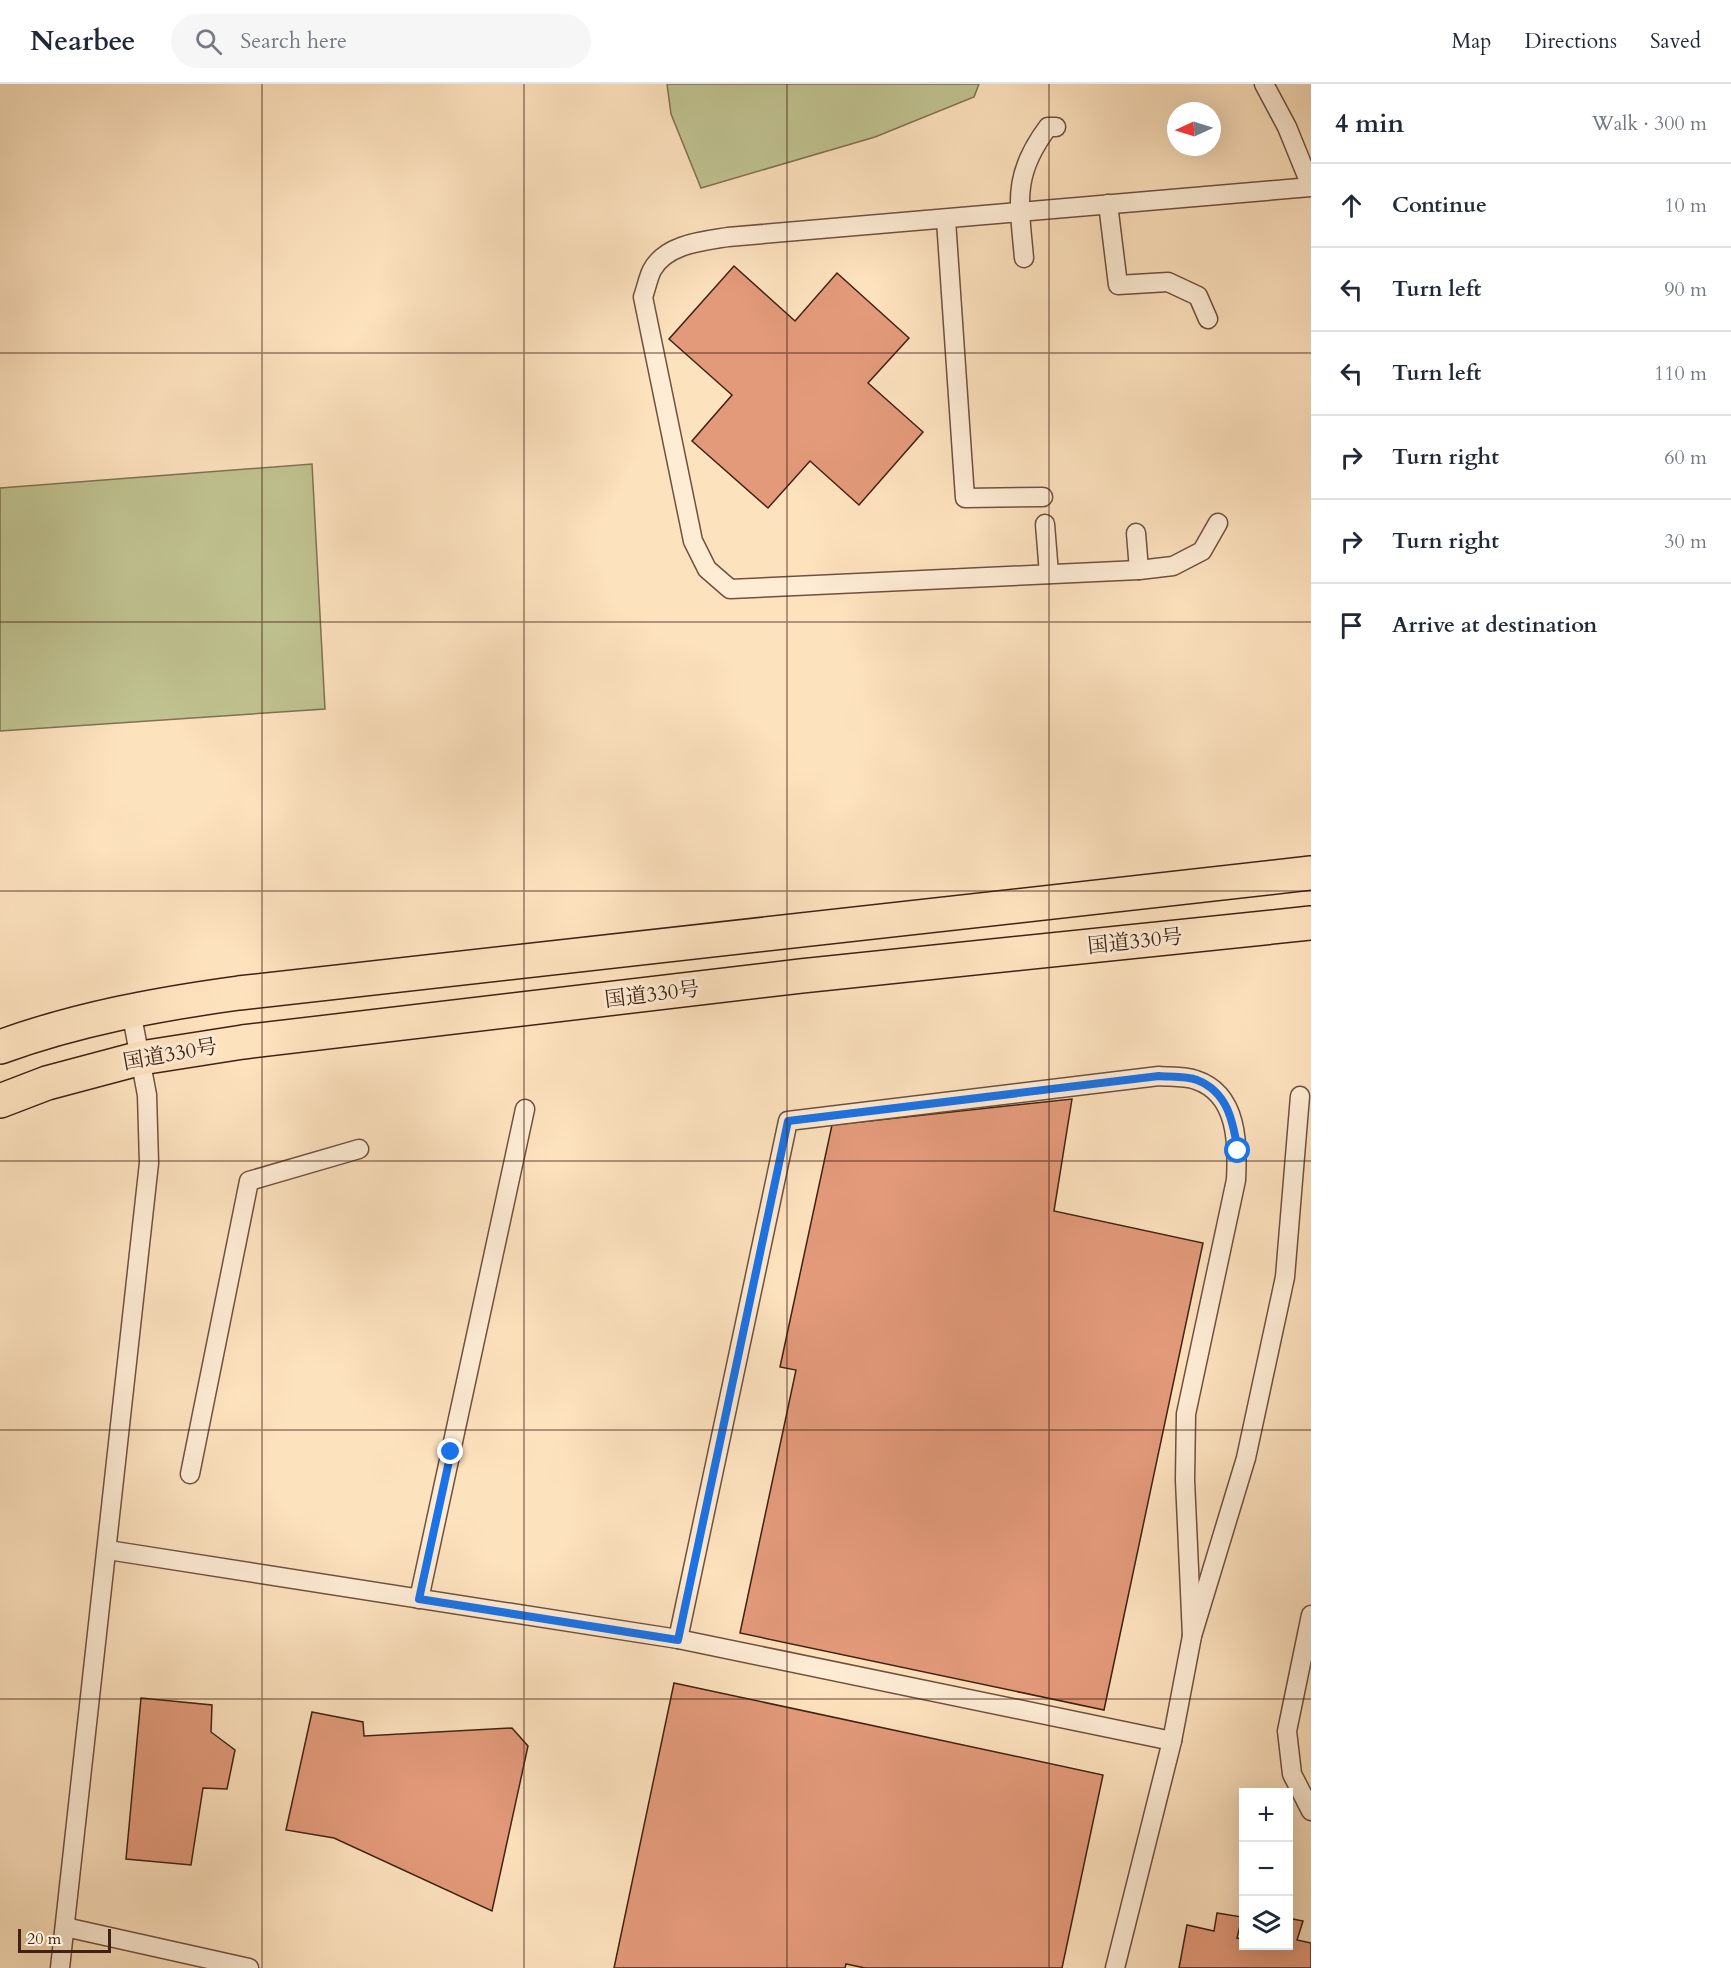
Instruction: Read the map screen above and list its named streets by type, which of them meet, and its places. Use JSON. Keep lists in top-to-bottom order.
{
  "streets": {
    "highway": ["国道330号"]
  },
  "scale_bar": "20 m",
  "north": "left",
  "page": {
    "header": "Nearbee",
    "search": "Search here",
    "nav": ["Map", "Directions", "Saved"],
    "heading": ["4 min", "Walk · 300 m"],
    "list": [
      ["Continue", "10 m"],
      ["Turn left", "90 m"],
      ["Turn left", "110 m"],
      ["Turn right", "60 m"],
      ["Turn right", "30 m"],
      "Arrive at destination"
    ],
    "map_buttons": ["+", "−"],
    "scale": "20 m"
  }
}
